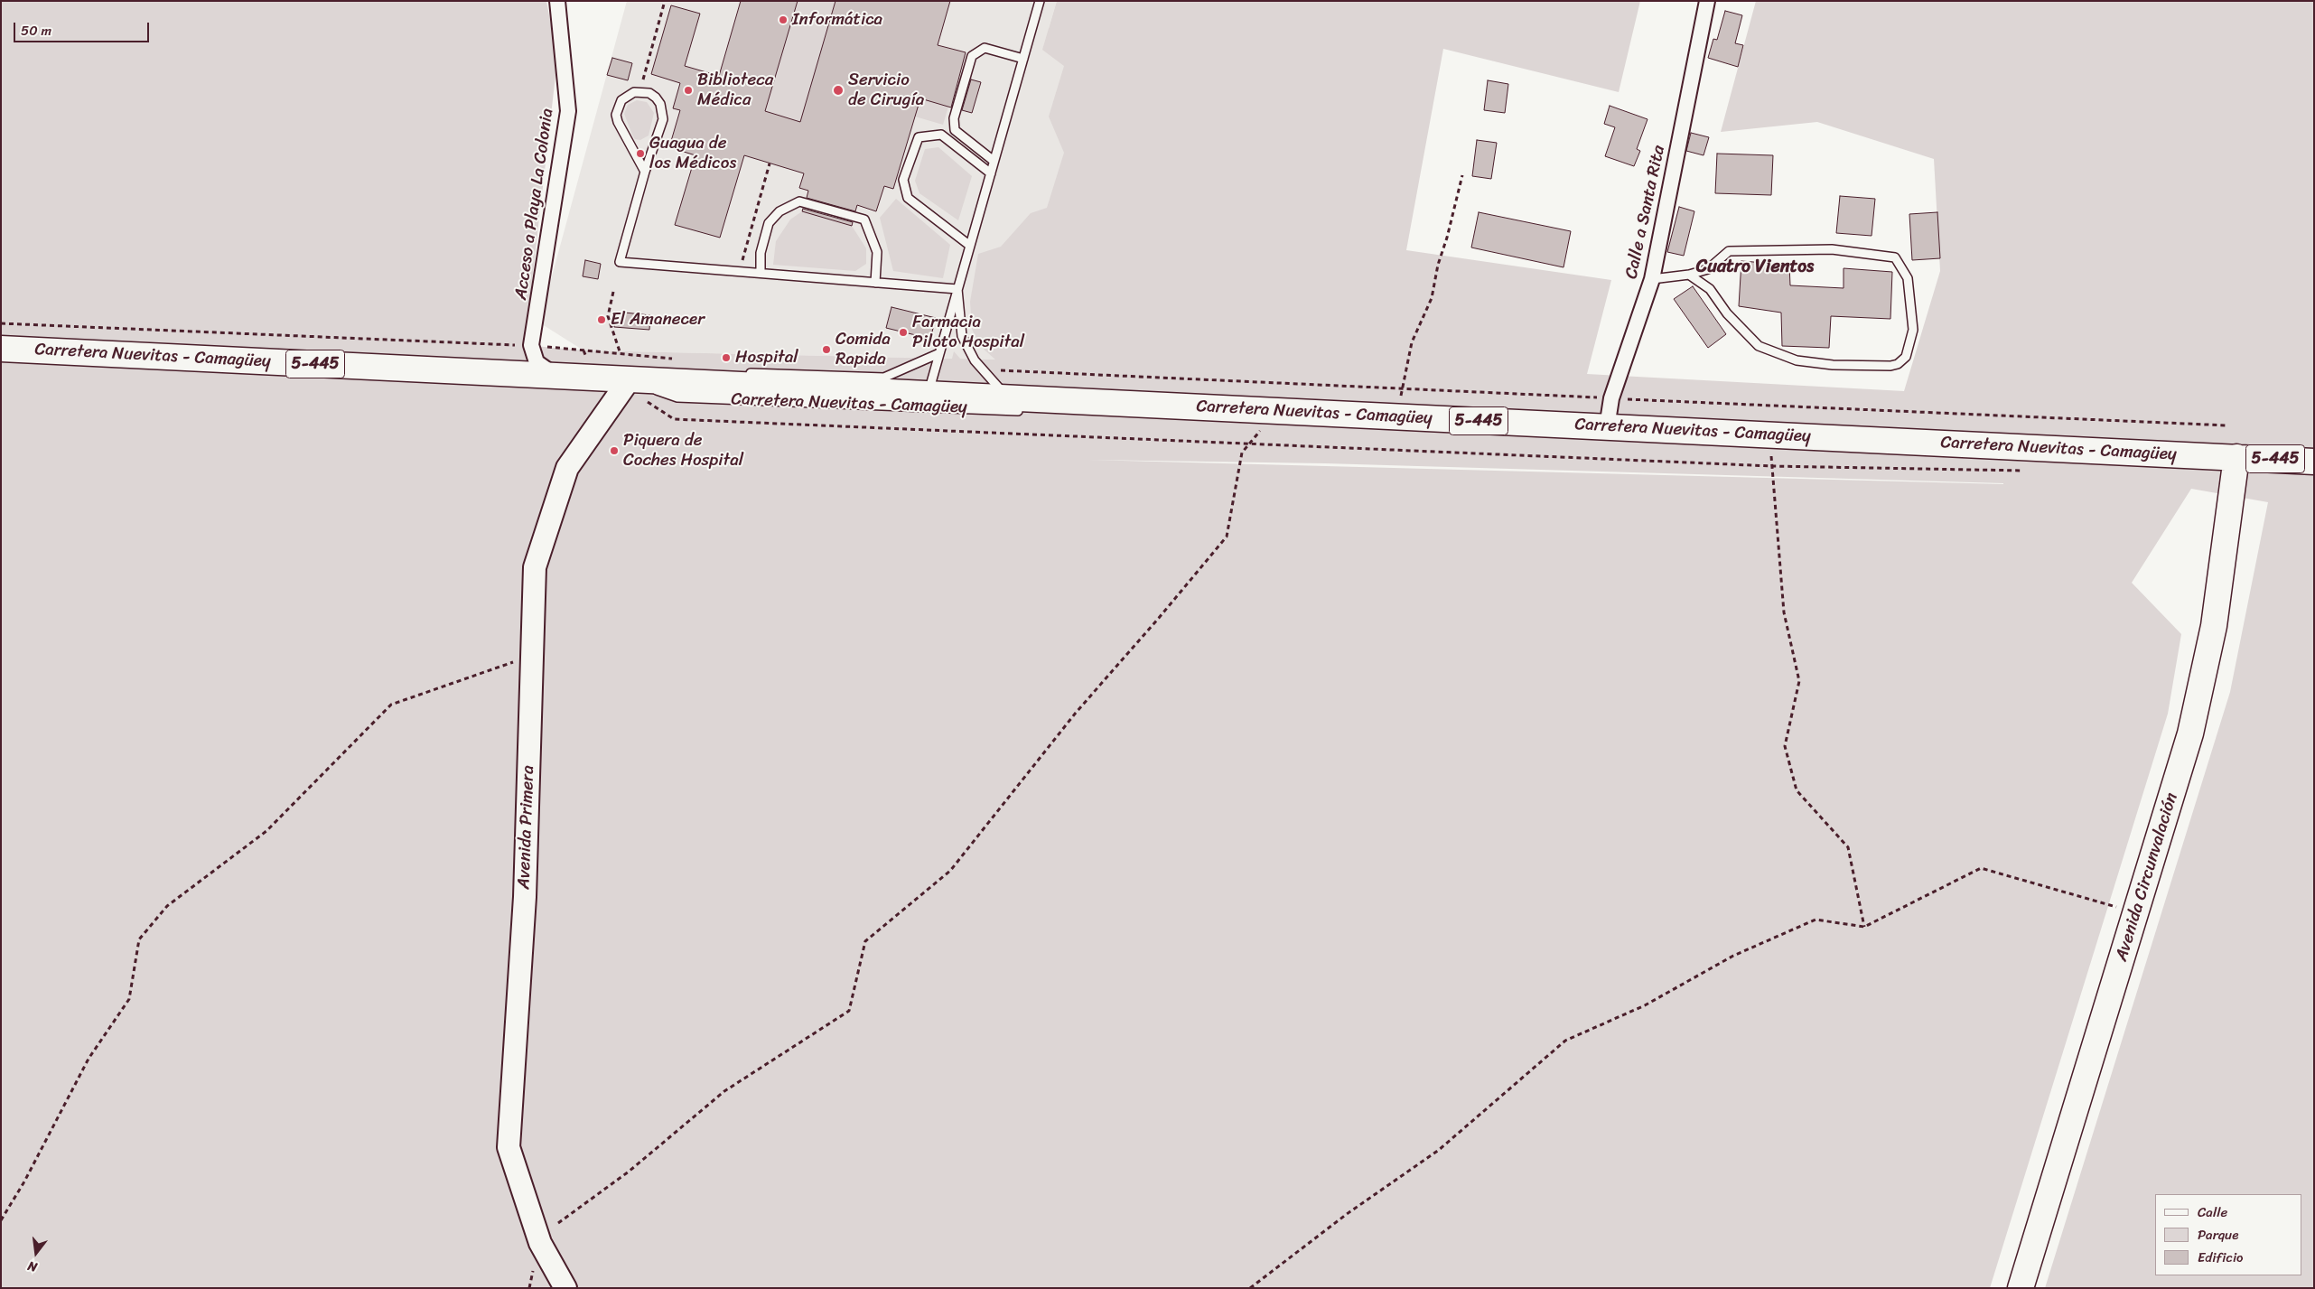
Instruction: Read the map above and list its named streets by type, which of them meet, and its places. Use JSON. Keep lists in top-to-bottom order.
{
  "streets": {
    "highway": ["Carretera Nuevitas - Camagüey", "5-445", "Avenida Circunvalación"],
    "main road": ["Avenida Primera"],
    "street": ["Acceso a Playa La Colonia", "Calle a Santa Rita"]
  },
  "crossings": [
    ["Calle a Santa Rita", "Carretera Nuevitas - Camagüey"],
    ["Carretera Nuevitas - Camagüey", "Avenida Primera"],
    ["Carretera Nuevitas - Camagüey", "Avenida Circunvalación"]
  ],
  "districts": ["Cuatro Vientos"],
  "places": [
    "Informática",
    "Biblioteca Médica",
    "Servicio de Cirugía",
    "Guagua de los Médicos",
    "El Amanecer",
    "Farmacia Piloto Hospital",
    "Comida Rapida",
    "Hospital",
    "Piquera de Coches Hospital"
  ],
  "legend": ["Calle", "Parque", "Edificio"],
  "scale_bar": "50 m",
  "north": "bottom"
}
